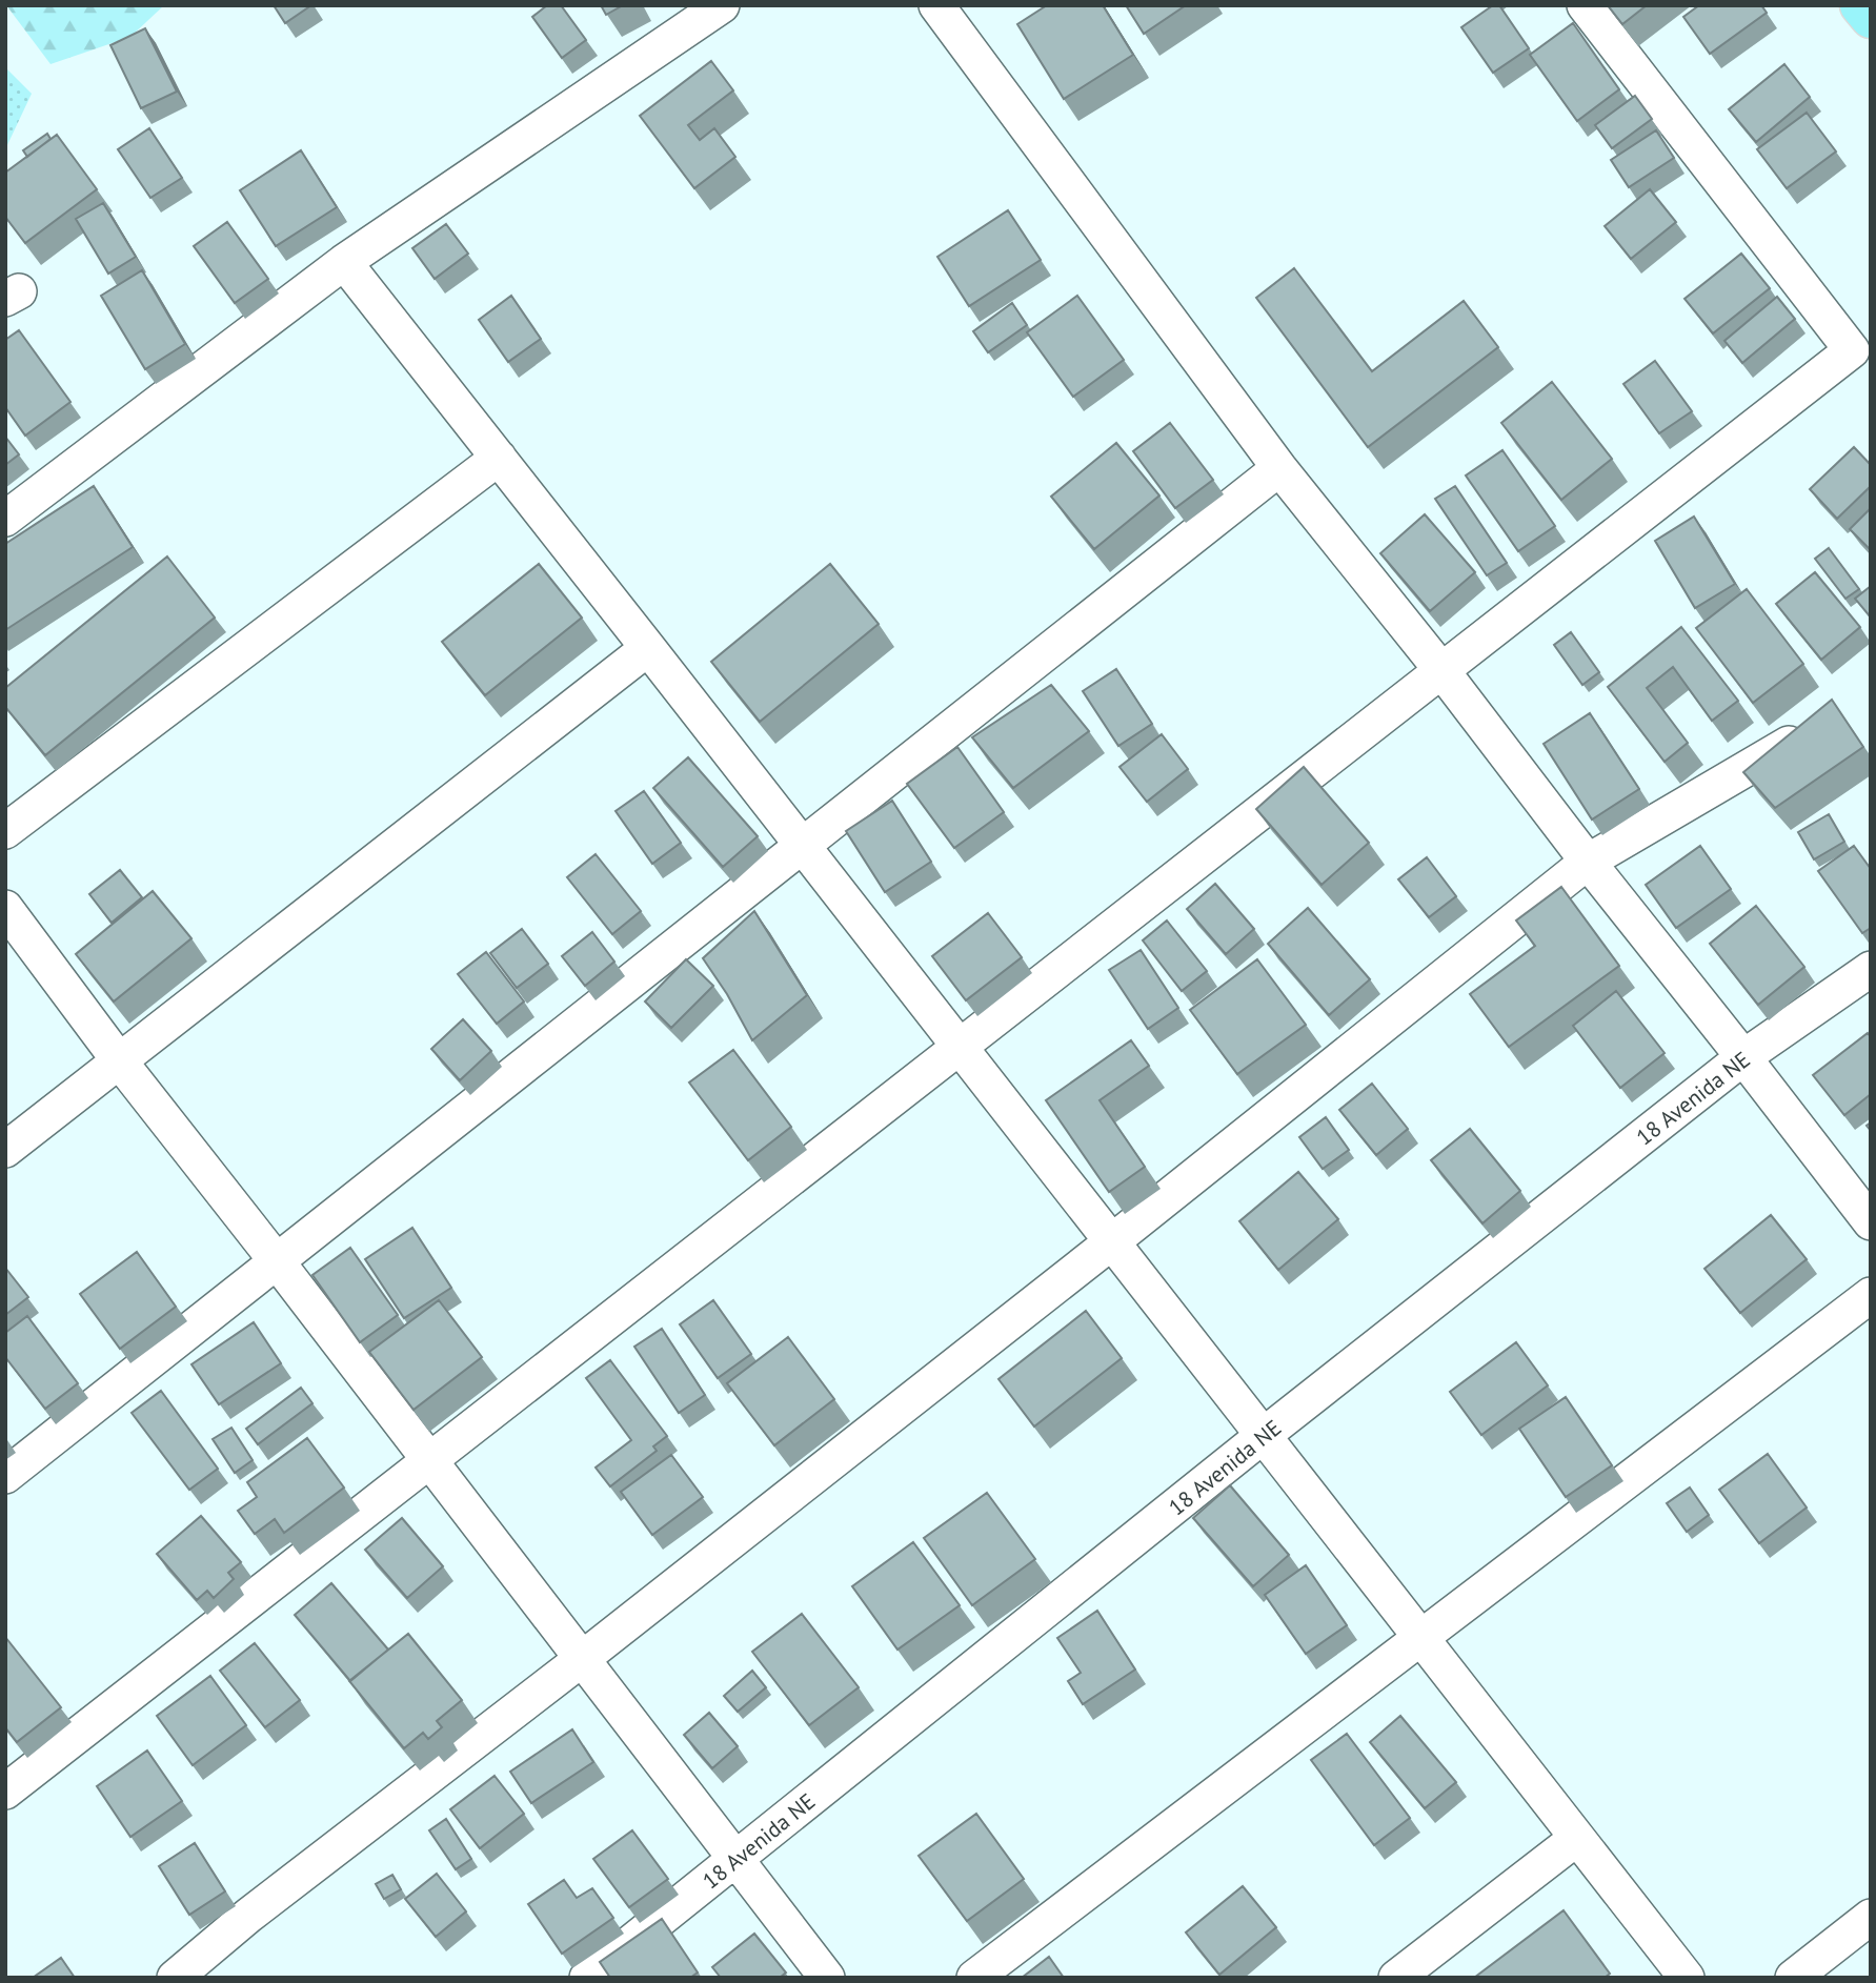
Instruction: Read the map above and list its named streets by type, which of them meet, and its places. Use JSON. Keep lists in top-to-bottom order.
{
  "streets": {
    "street": ["18 Avenida NE"]
  }
}
